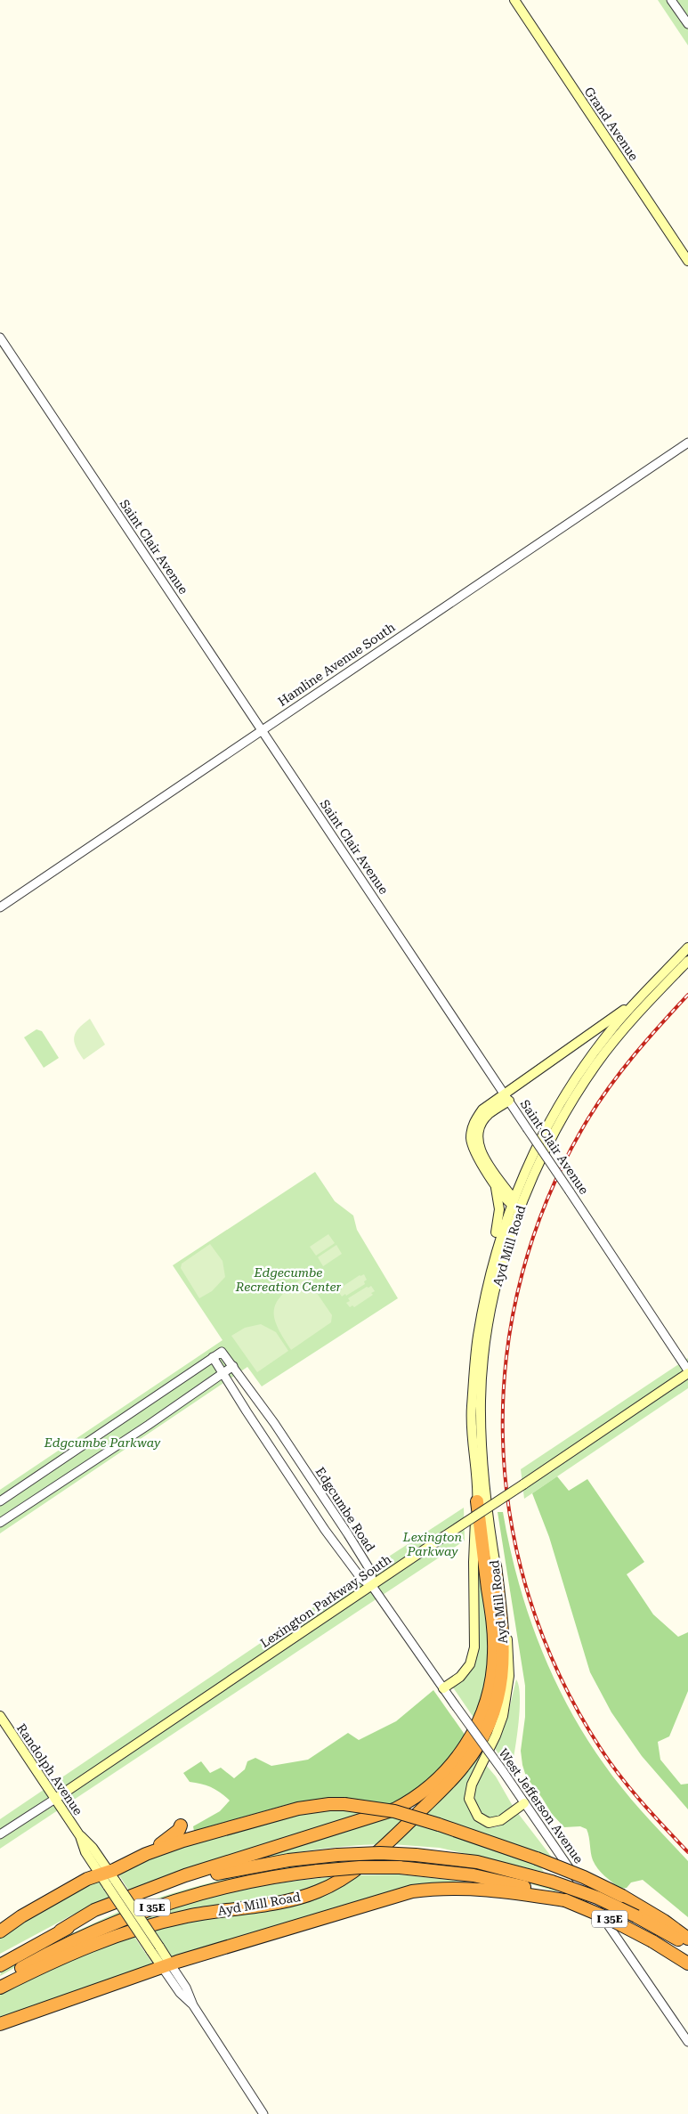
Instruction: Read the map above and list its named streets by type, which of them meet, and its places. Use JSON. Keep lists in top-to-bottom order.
{
  "streets": {
    "highway": ["Ayd Mill Road", "I 35E"],
    "main road": ["Grand Avenue", "Lexington Parkway South", "Randolph Avenue"],
    "street": [
      "Saint Clair Avenue",
      "Hamline Avenue South",
      "Edgcumbe Road",
      "West Jefferson Avenue"
    ]
  },
  "crossings": [
    ["Saint Clair Avenue", "Hamline Avenue South"],
    ["Saint Clair Avenue", "Lexington Parkway South"],
    ["Ayd Mill Road", "West Jefferson Avenue"],
    ["Edgcumbe Road", "Lexington Parkway South"],
    ["Edgcumbe Road", "West Jefferson Avenue"],
    ["Lexington Parkway South", "Randolph Avenue"],
    ["Lexington Parkway South", "West Jefferson Avenue"]
  ],
  "parks": ["Edgecumbe Recreation Center", "Edgcumbe Parkway", "Lexington Parkway"]
}
